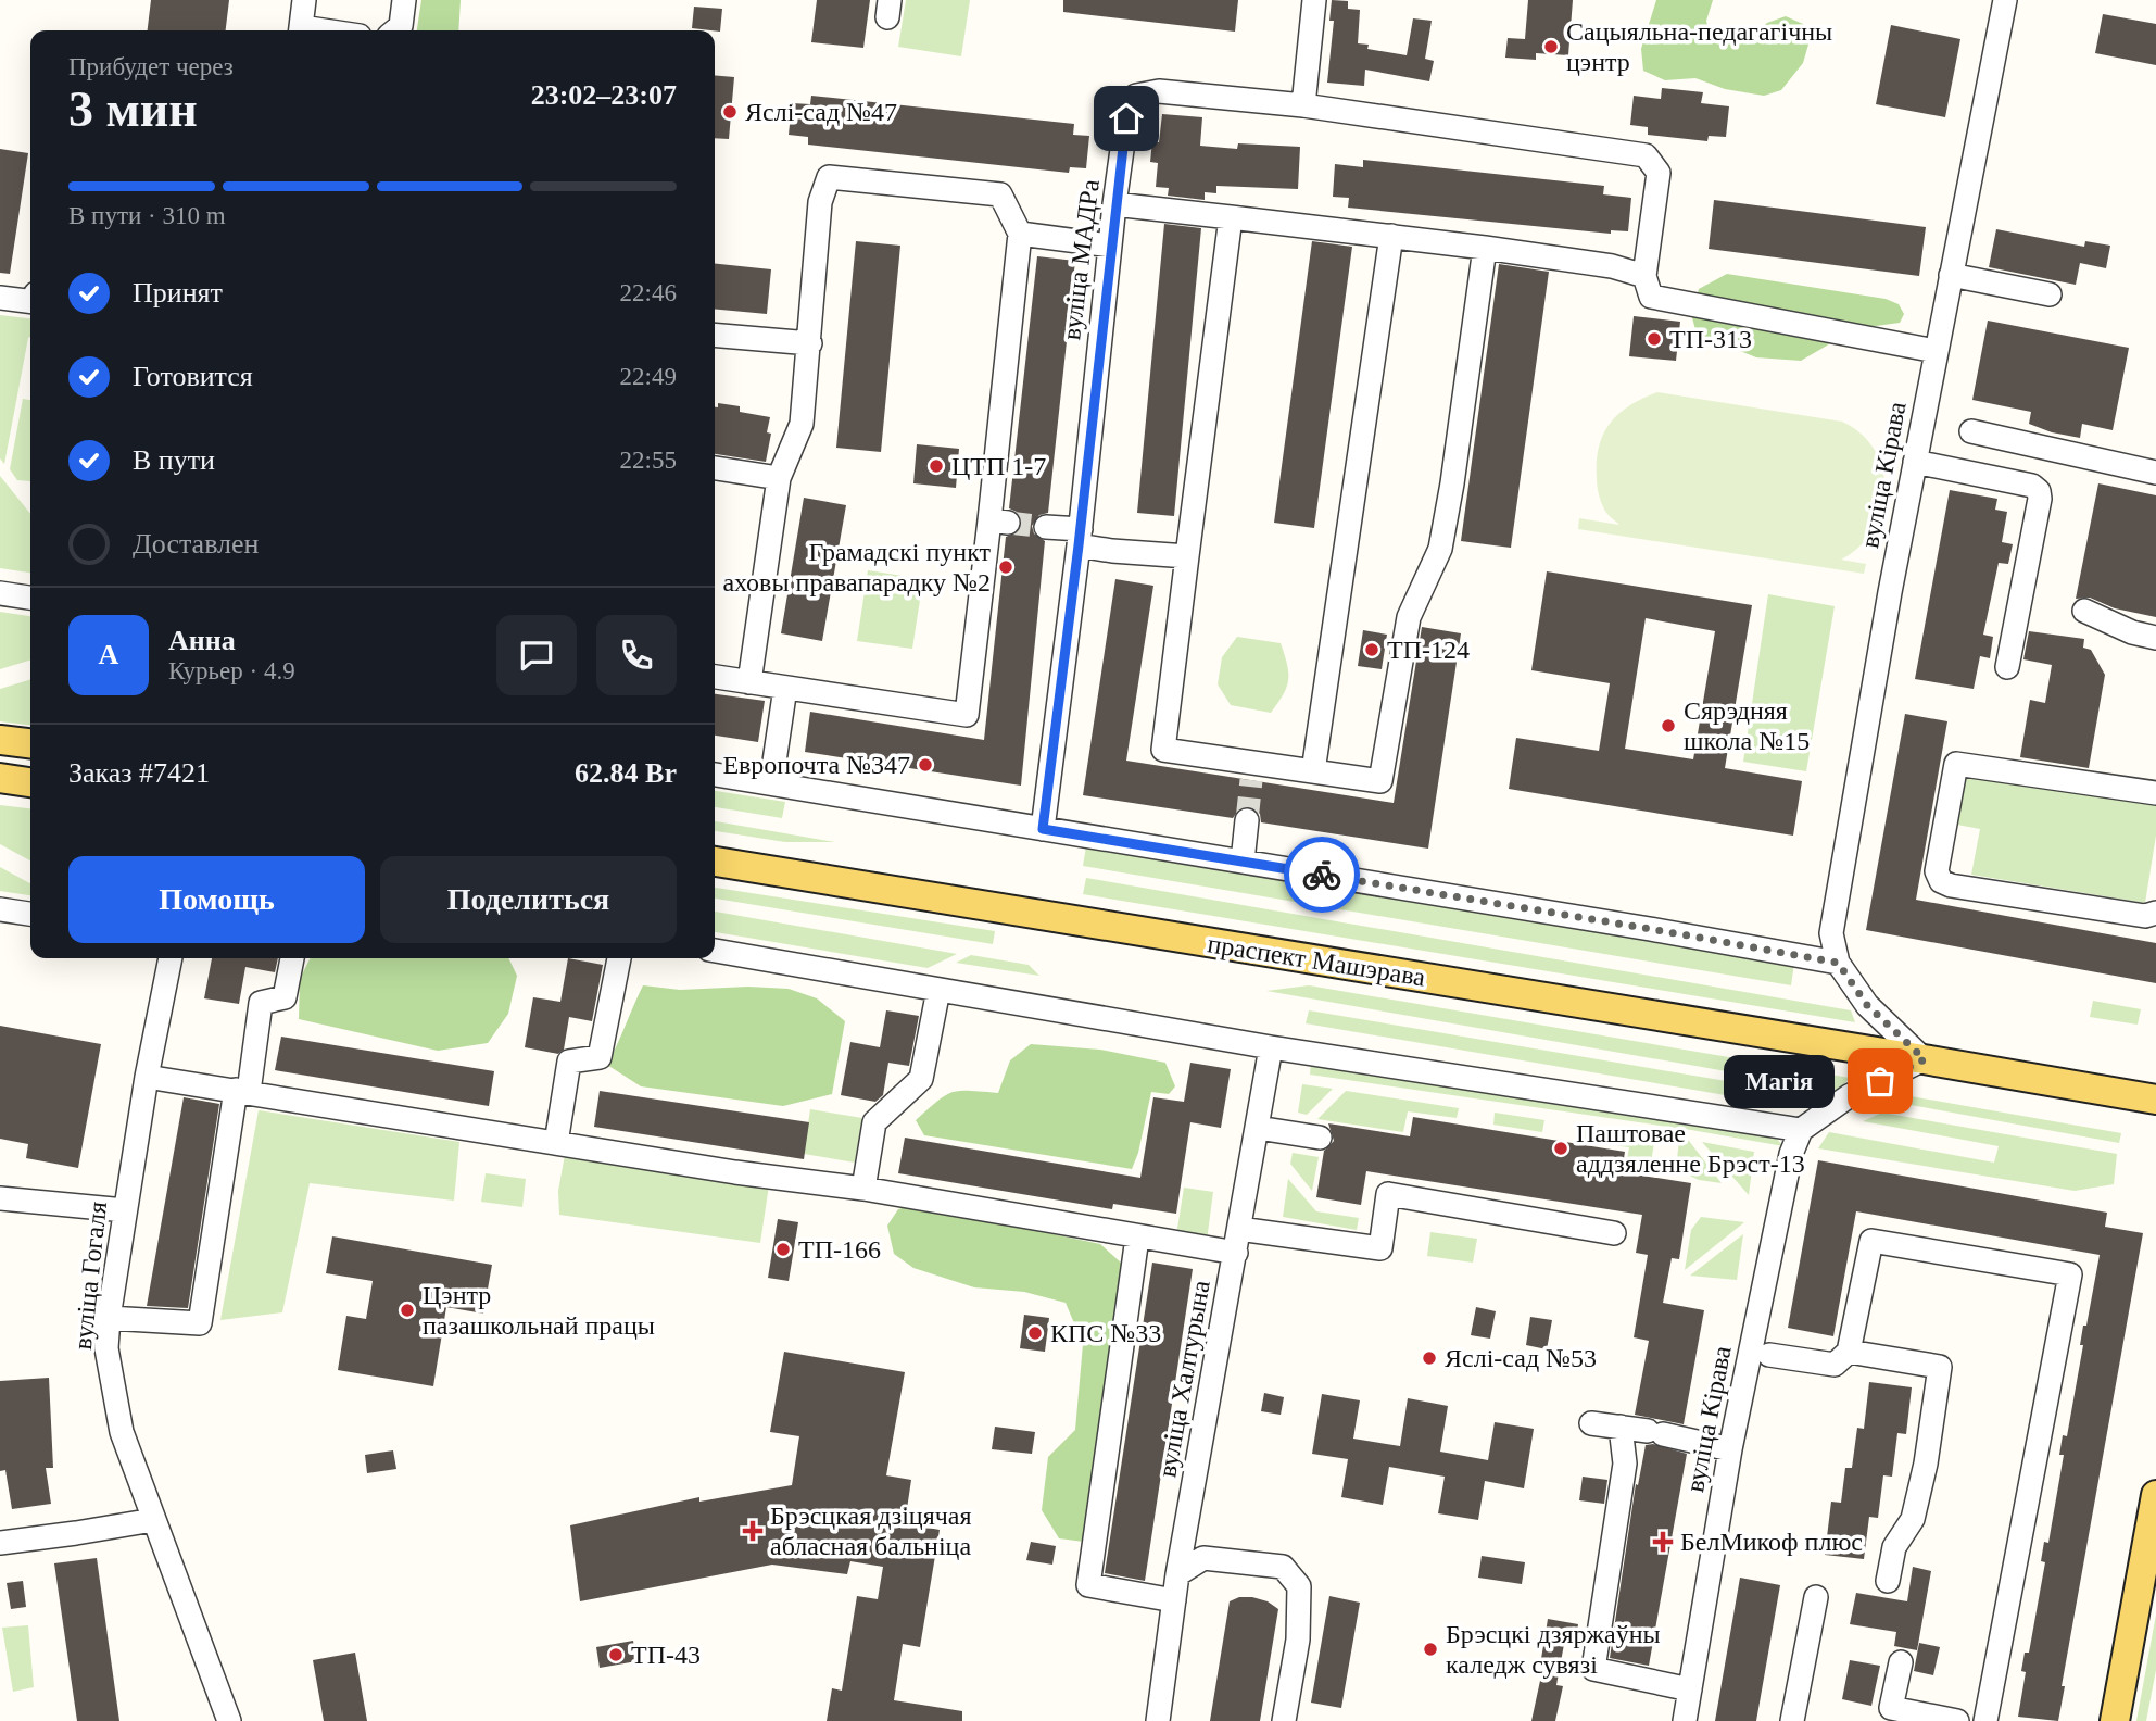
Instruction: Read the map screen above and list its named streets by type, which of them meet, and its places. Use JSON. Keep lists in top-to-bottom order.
{
  "streets": {
    "main road": ["праспект Машэрава"],
    "street": [
      "вуліца МАДРа",
      "вуліца Кірава",
      "вуліца Гогаля",
      "вуліца Халтурына"
    ]
  },
  "places": {
    "other": [
      "Сацыяльна-педагагічны цэнтр",
      "Яслі-сад №47",
      "ТП-313",
      "ЦТП 1-7",
      "Грамадскі пункт аховы правапарадку №2",
      "ТП-124",
      "Сярэдняя школа №15",
      "Европочта №347",
      "Магія",
      "Паштовае аддзяленне Брэст-13",
      "ТП-166",
      "Цэнтр пазашкольнай працы",
      "КПС №33",
      "Яслі-сад №53",
      "Брэсцкі дзяржаўны каледж сувязі",
      "ТП-43"
    ],
    "health": ["Брэсцкая дзіцячая абласная бальніца", "БелМикоф плюс"]
  },
  "page": {
    "heading": ["3 мин", "Прибудет через", "23:02–23:07"],
    "panel": [
      "Анна",
      "Курьер · 4.9",
      "Заказ #7421",
      "62.84 Br"
    ],
    "bar": "В пути · 310 m",
    "list": [
      ["Принят", "22:46"],
      ["Готовится", "22:49"],
      ["В пути", "22:55"],
      "Доставлен"
    ],
    "round": "А",
    "buttons": ["Помощь", "Поделиться"],
    "bubble": "Магія"
  }
}
